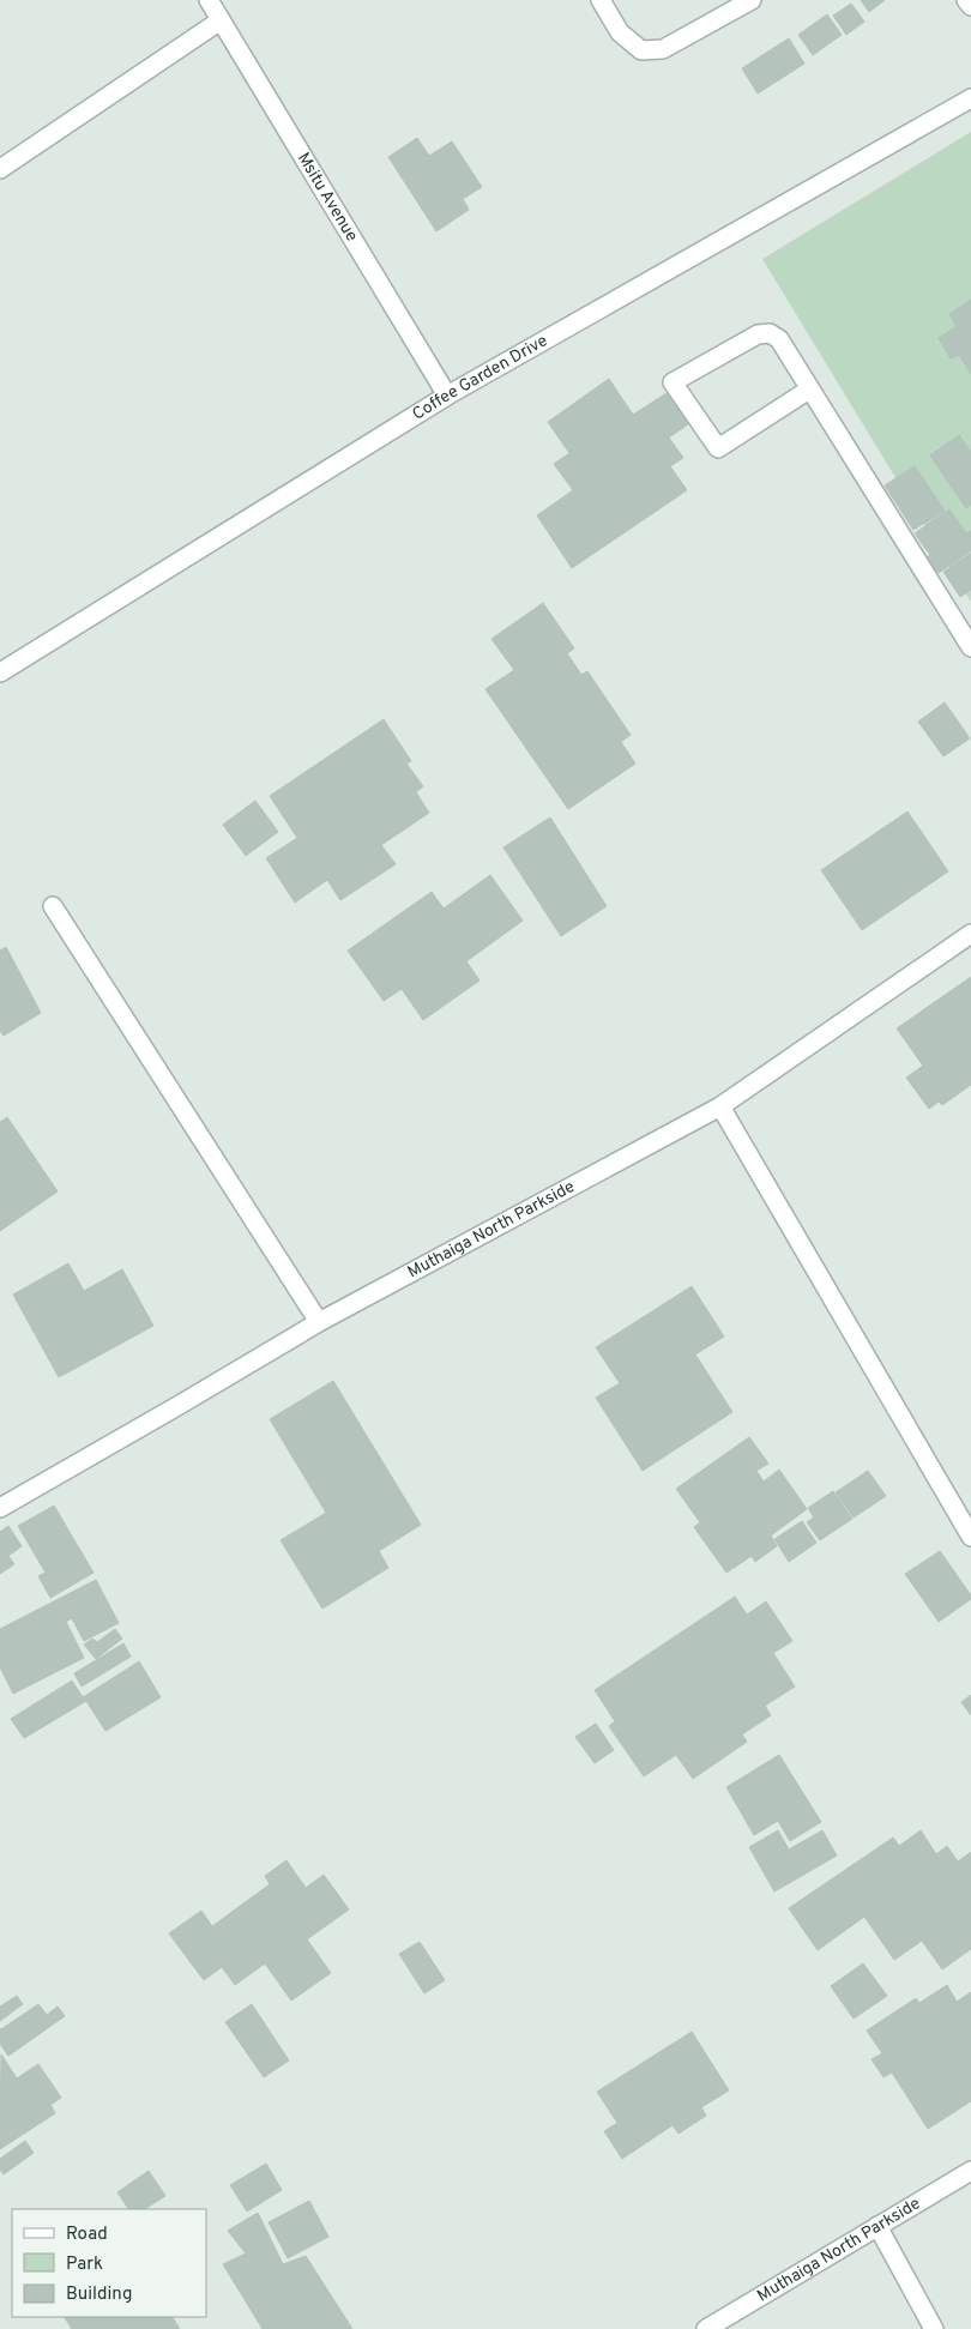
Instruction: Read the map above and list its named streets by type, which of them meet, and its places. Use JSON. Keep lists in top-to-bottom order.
{
  "streets": {
    "street": ["Msitu Avenue", "Coffee Garden Drive", "Muthaiga North Parkside"]
  },
  "crossings": [
    ["Msitu Avenue", "Coffee Garden Drive"]
  ],
  "legend": ["Road", "Park", "Building"]
}
